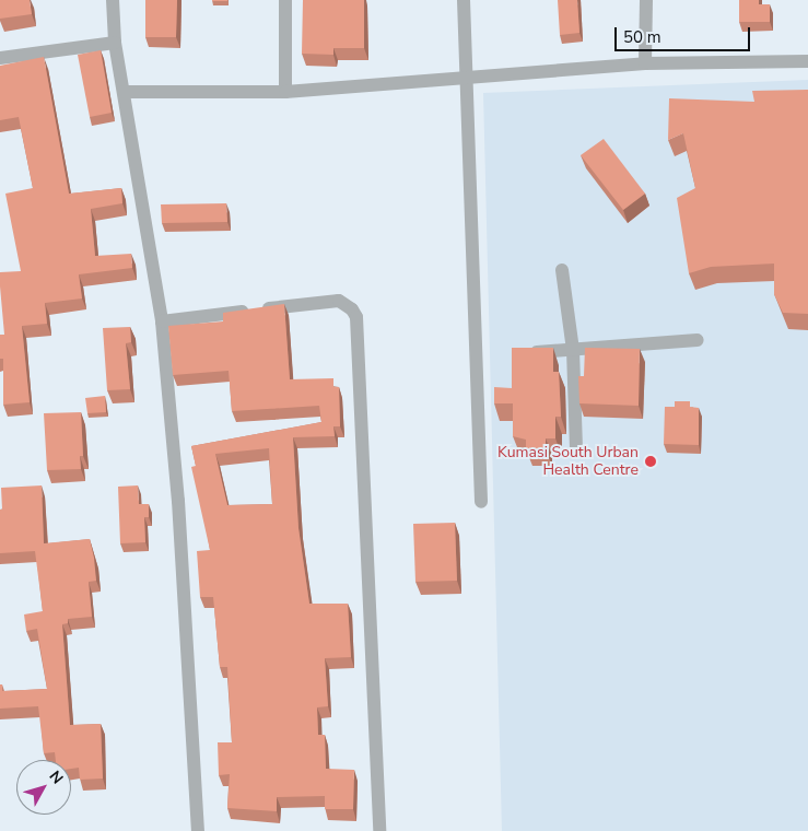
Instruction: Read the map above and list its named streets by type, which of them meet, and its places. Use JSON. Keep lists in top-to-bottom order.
{
  "places": ["Kumasi South Urban Health Centre"],
  "scale_bar": "50 m",
  "north": "top right"
}
